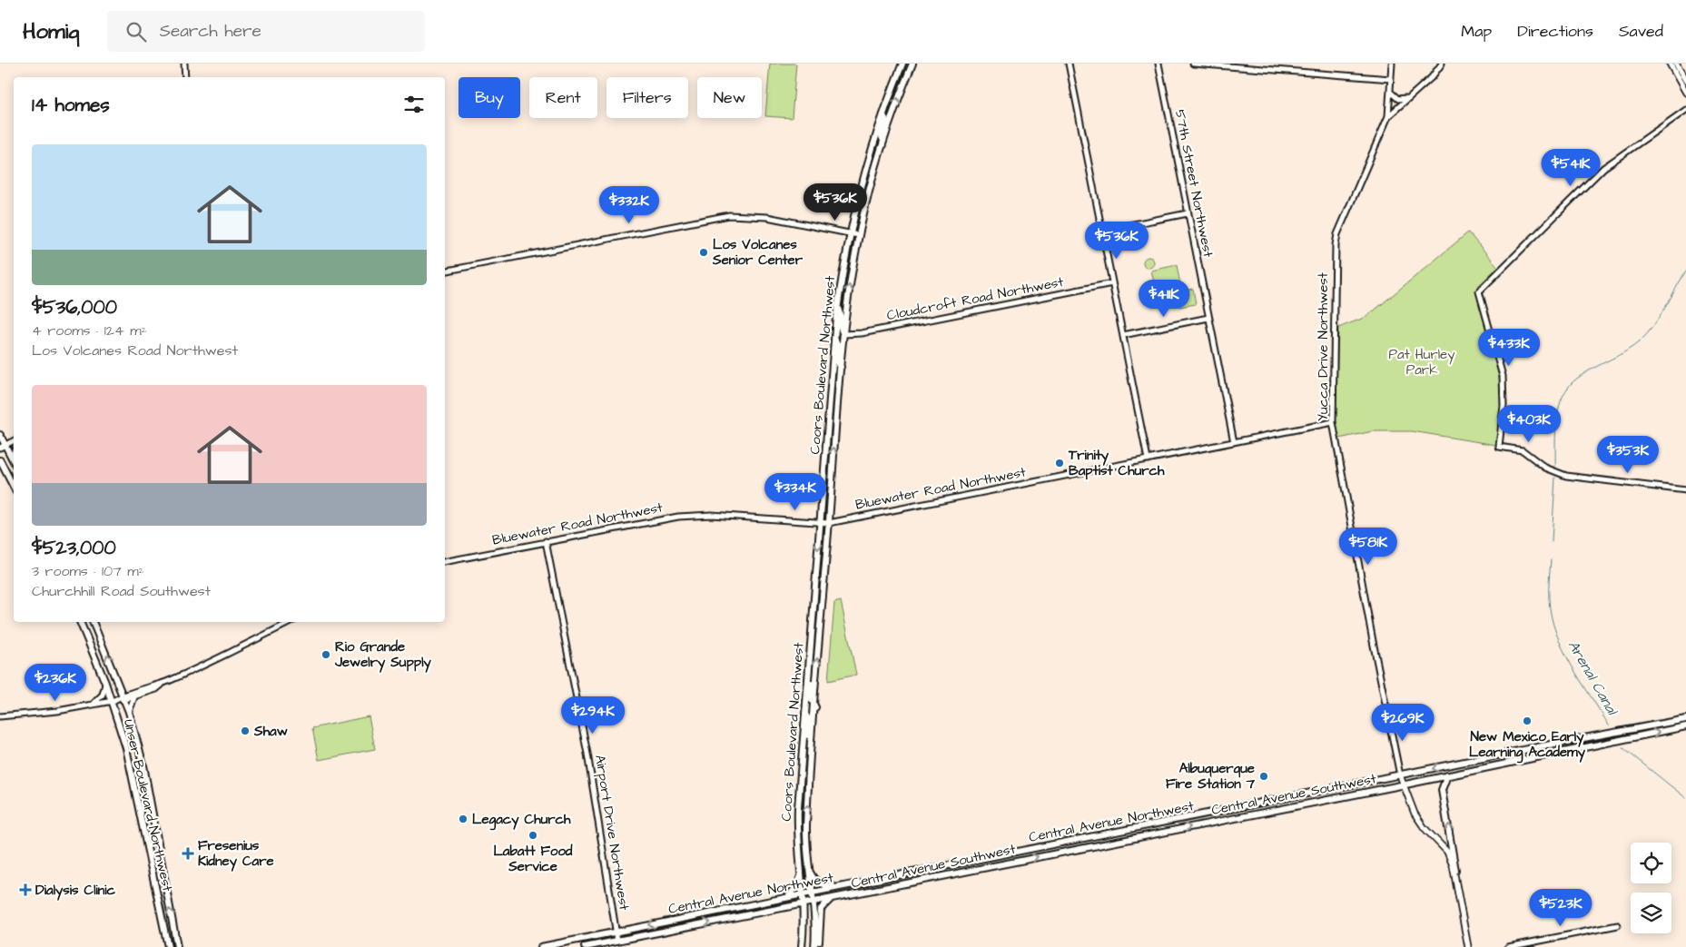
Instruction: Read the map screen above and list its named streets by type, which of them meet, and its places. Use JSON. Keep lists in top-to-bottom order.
{
  "streets": {
    "main road": [
      "Coors Boulevard Northwest",
      "Central Avenue Southwest",
      "Unser Boulevard Northwest",
      "Central Avenue Northwest"
    ],
    "street": [
      "57th Street Northwest",
      "Cloudcroft Road Northwest",
      "Yucca Drive Northwest",
      "Bluewater Road Northwest",
      "Airport Drive Northwest"
    ]
  },
  "crossings": [
    ["57th Street Northwest", "Bluewater Road Northwest"],
    ["Cloudcroft Road Northwest", "Coors Boulevard Northwest"],
    ["Yucca Drive Northwest", "Bluewater Road Northwest"],
    ["Yucca Drive Northwest", "Central Avenue Northwest"],
    ["Coors Boulevard Northwest", "Bluewater Road Northwest"],
    ["Coors Boulevard Northwest", "Central Avenue Southwest"],
    ["Coors Boulevard Northwest", "Central Avenue Northwest"],
    ["Bluewater Road Northwest", "Airport Drive Northwest"],
    ["Central Avenue Southwest", "Airport Drive Northwest"],
    ["Central Avenue Northwest", "Airport Drive Northwest"]
  ],
  "one_way": ["Central Avenue Southwest", "Central Avenue Northwest"],
  "water": ["Arenal Canal"],
  "parks": ["Pat Hurley Park"],
  "places": {
    "other": [
      "Los Volcanes Senior Center",
      "Trinity Baptist Church",
      "Rio Grande Jewelry Supply",
      "New Mexico Early Learning Academy",
      "Shaw",
      "Albuquerque Fire Station 7",
      "Legacy Church",
      "Labatt Food Service"
    ],
    "health": ["Fresenius Kidney Care", "Dialysis Clinic"]
  },
  "page": {
    "header": "Homiq",
    "search": "Search here",
    "nav": ["Map", "Directions", "Saved"],
    "chip": [
      "Buy",
      "Rent",
      "Filters",
      "New"
    ],
    "heading": "14 homes",
    "list": [
      {
        "name": "$536,000",
        "note": "4 rooms · 124 m² · Los Volcanes Road Northwest"
      },
      {
        "name": "$523,000",
        "note": "3 rooms · 107 m² · Churchhill Road Southwest"
      }
    ],
    "price": [
      "$541K",
      "$536K",
      "$332K",
      "$536K",
      "$411K",
      "$433K",
      "$403K",
      "$353K",
      "$334K",
      "$581K",
      "$236K",
      "$294K",
      "$269K",
      "$523K"
    ]
  }
}
